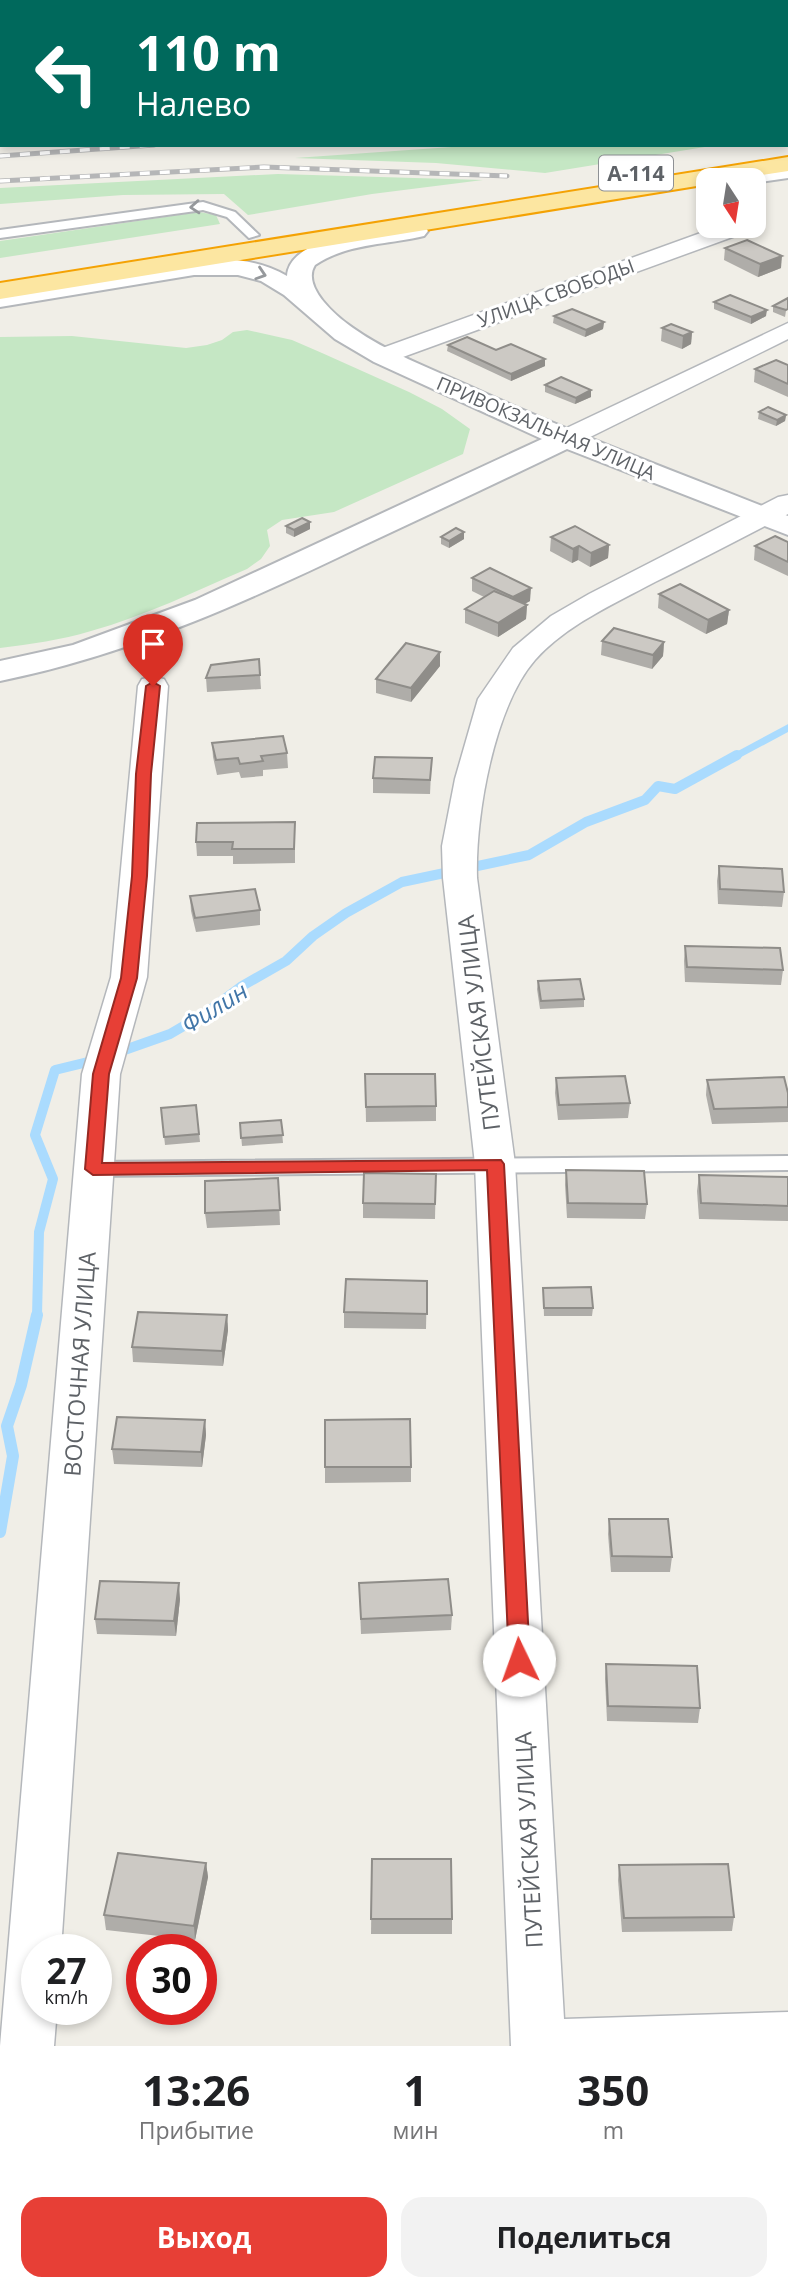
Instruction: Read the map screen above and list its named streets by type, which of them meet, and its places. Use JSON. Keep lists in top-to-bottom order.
{
  "streets": {
    "highway": ["А-114"],
    "street": [
      "УЛИЦА СВОБОДЫ",
      "ПРИВОКЗАЛЬНАЯ УЛИЦА",
      "ПУТЕЙСКАЯ УЛИЦА",
      "ВОСТОЧНАЯ УЛИЦА"
    ]
  },
  "crossings": [
    ["УЛИЦА СВОБОДЫ", "ПРИВОКЗАЛЬНАЯ УЛИЦА"],
    ["ПРИВОКЗАЛЬНАЯ УЛИЦА", "ПУТЕЙСКАЯ УЛИЦА"]
  ],
  "one_way": ["ПРИВОКЗАЛЬНАЯ УЛИЦА"],
  "water": ["Филин"],
  "north": "bottom",
  "page": {
    "turn": ["110 m", "Налево"],
    "speed": "27 km/h",
    "limit": "30",
    "eta": [
      "13:26",
      "Прибытие",
      "1",
      "мин",
      "350",
      "m"
    ],
    "buttons": ["Выход", "Поделиться"]
  }
}
